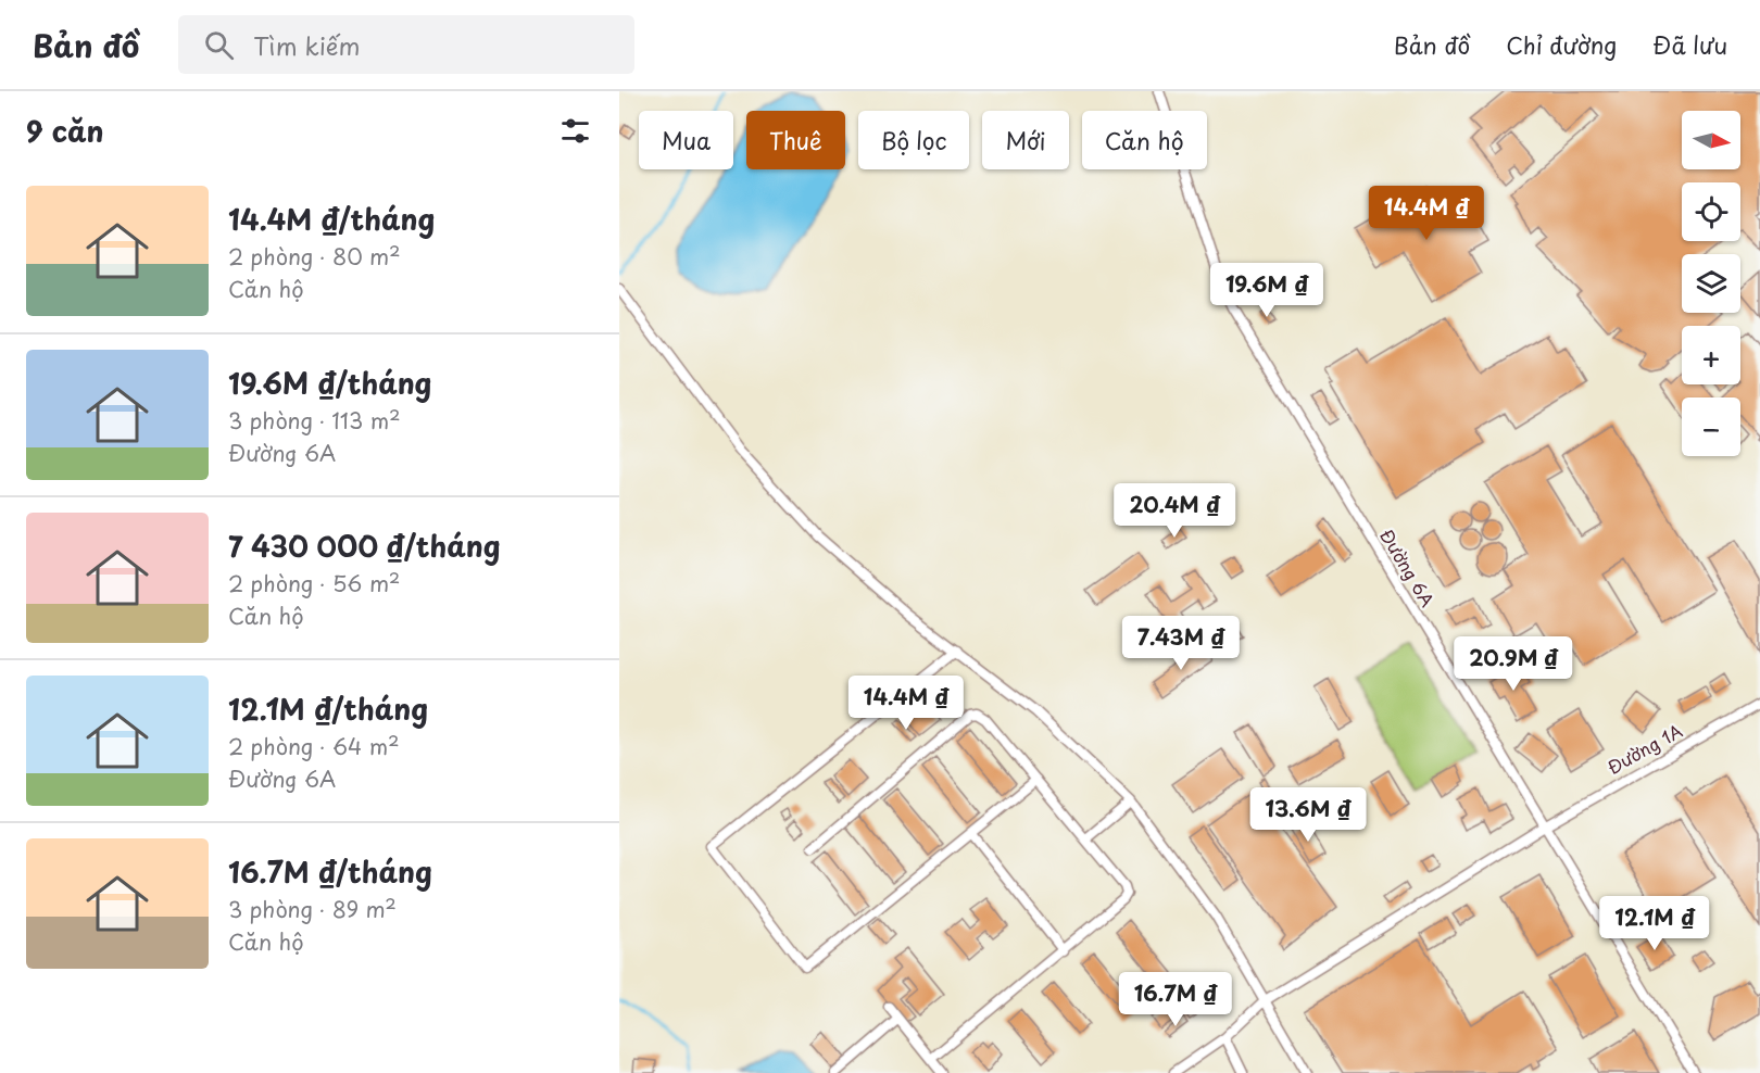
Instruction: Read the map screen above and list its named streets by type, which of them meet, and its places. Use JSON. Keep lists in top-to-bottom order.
{
  "streets": {
    "street": ["Đường 6A", "Đường 1A"]
  },
  "crossings": [
    ["Đường 6A", "Đường 1A"]
  ],
  "north": "right",
  "page": {
    "header": "Bản đồ",
    "search": "Tìm kiếm",
    "nav": ["Bản đồ", "Chỉ đường", "Đã lưu"],
    "heading": "9 căn",
    "map_buttons": ["+", "−"],
    "chip": [
      "Mua",
      "Thuê",
      "Bộ lọc",
      "Mới",
      "Căn hộ"
    ],
    "list": [
      {
        "name": "14.4M ₫/tháng",
        "note": "2 phòng · 80 m² · Căn hộ"
      },
      {
        "name": "19.6M ₫/tháng",
        "note": "3 phòng · 113 m² · Đường 6A"
      },
      {
        "name": "7 430 000 ₫/tháng",
        "note": "2 phòng · 56 m² · Căn hộ"
      },
      {
        "name": "12.1M ₫/tháng",
        "note": "2 phòng · 64 m² · Đường 6A"
      },
      {
        "name": "16.7M ₫/tháng",
        "note": "3 phòng · 89 m² · Căn hộ"
      }
    ],
    "price": [
      "14.4M ₫",
      "19.6M ₫",
      "20.4M ₫",
      "7.43M ₫",
      "20.9M ₫",
      "14.4M ₫",
      "13.6M ₫",
      "12.1M ₫",
      "16.7M ₫"
    ]
  }
}
